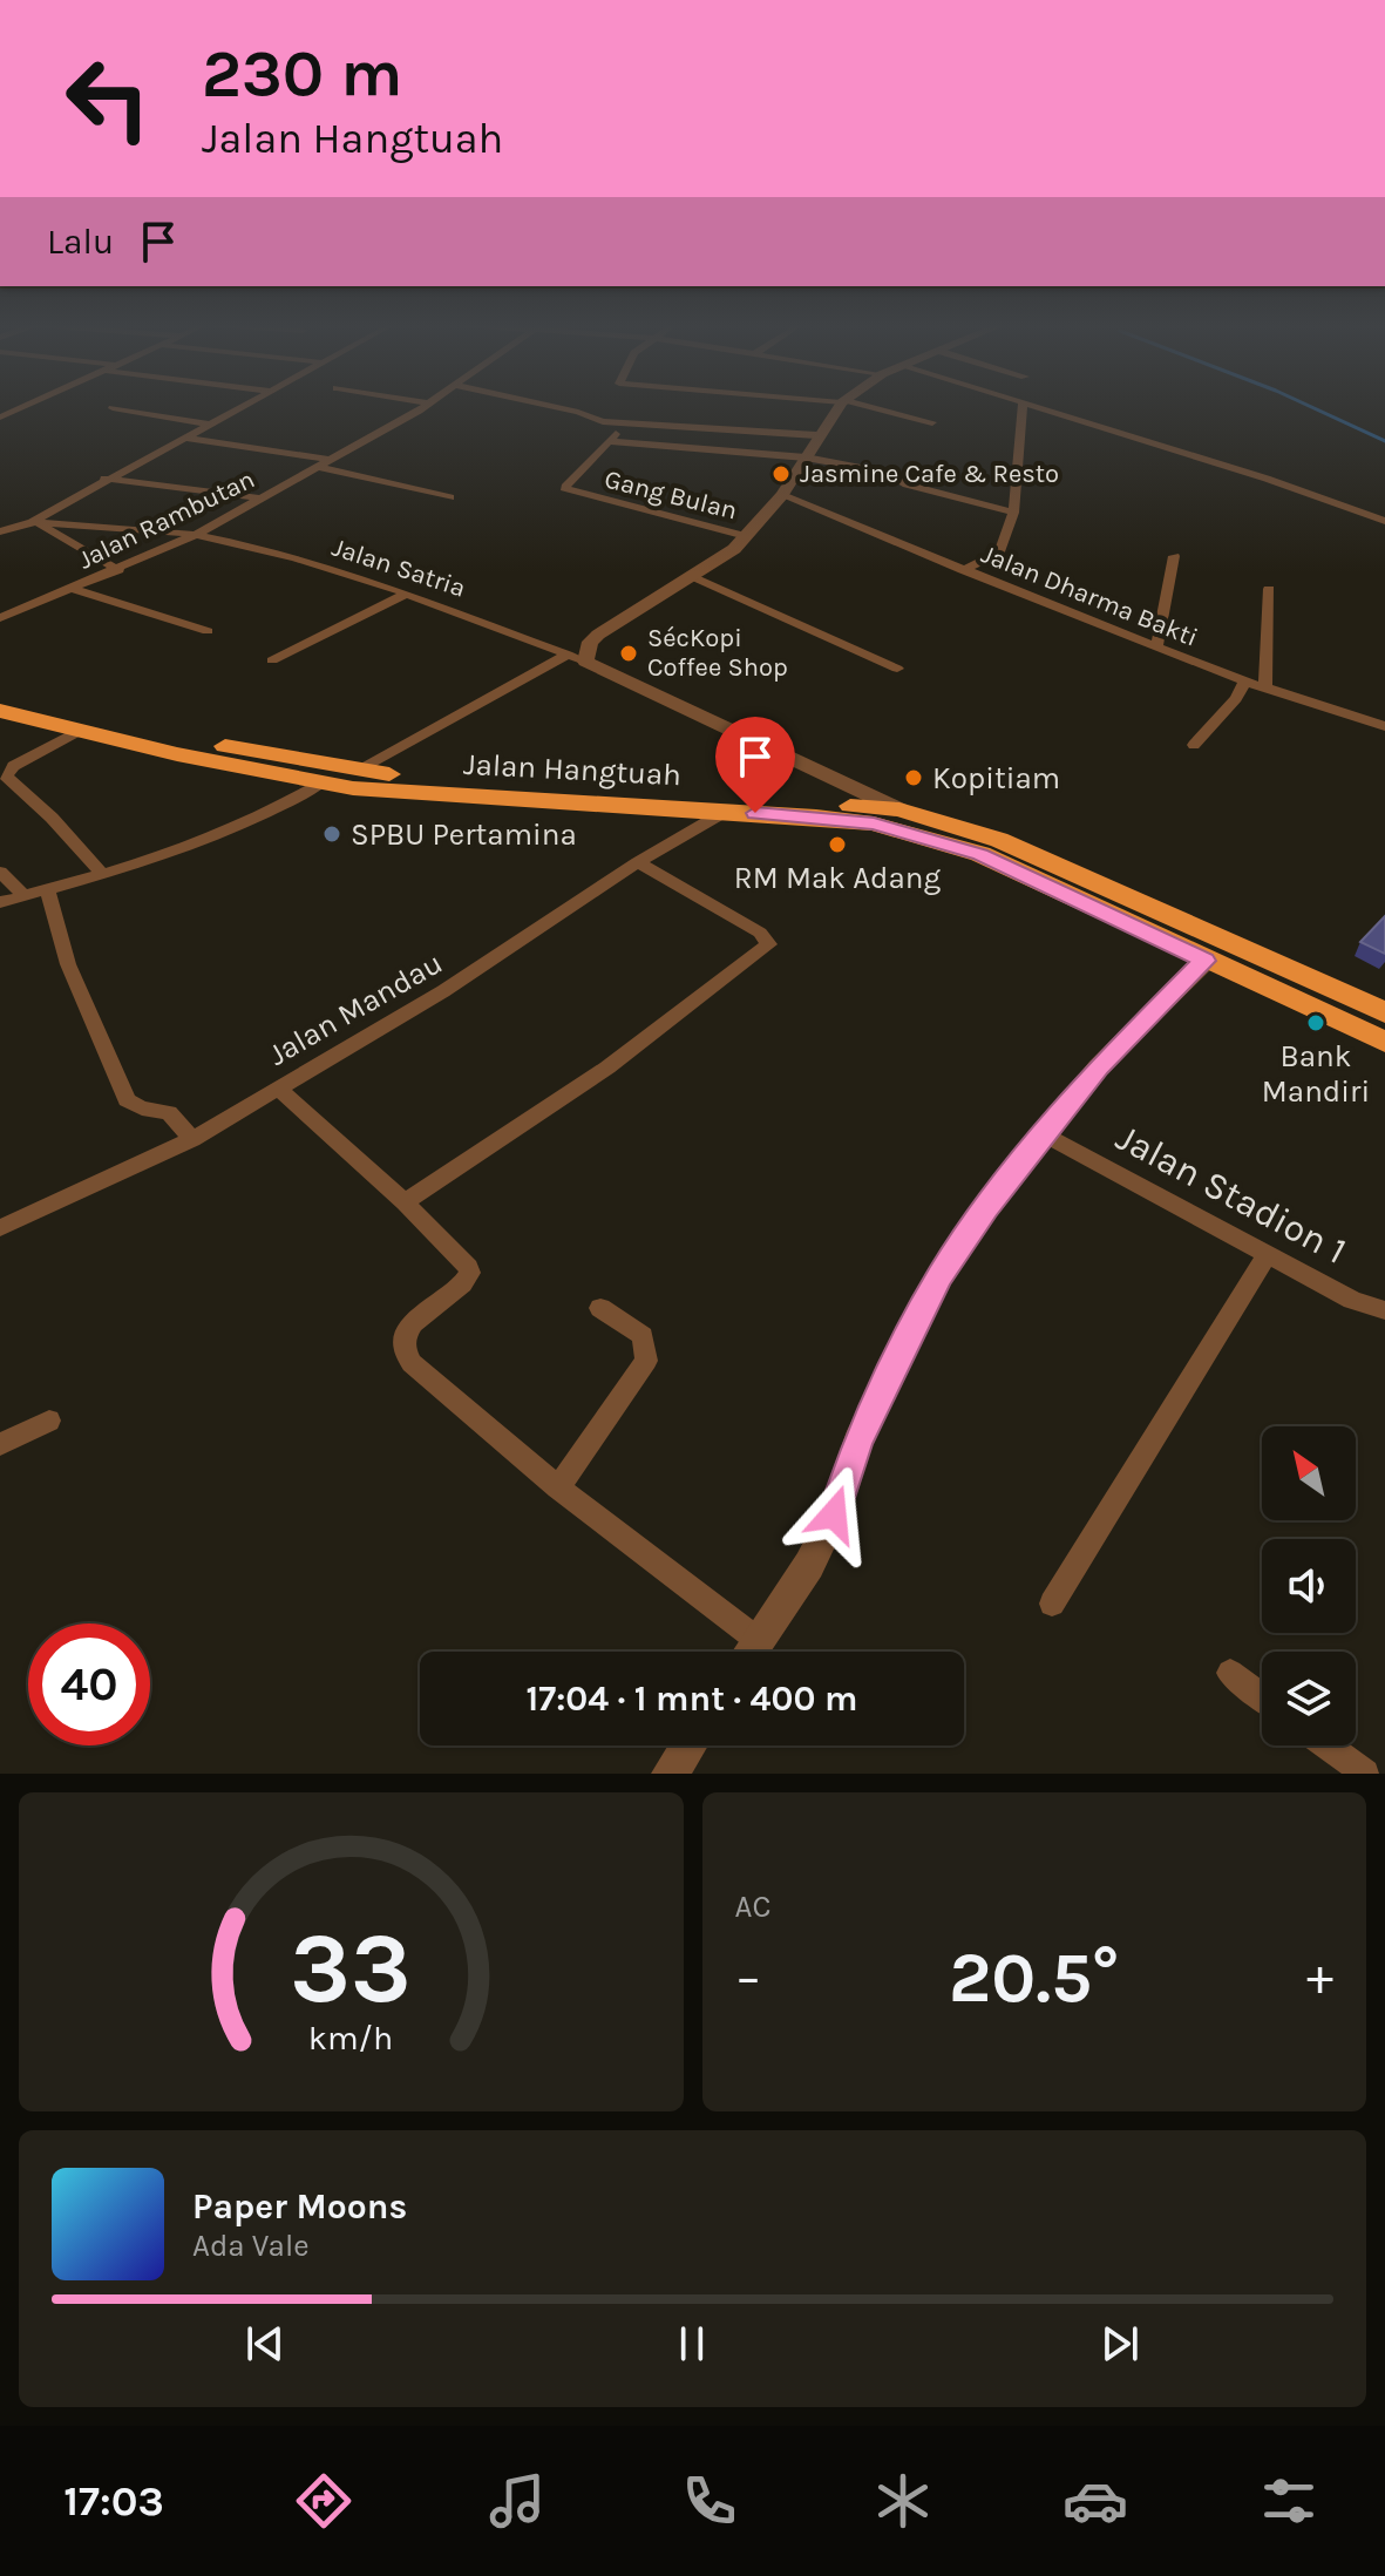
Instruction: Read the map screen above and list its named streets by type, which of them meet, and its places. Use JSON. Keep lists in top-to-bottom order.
{
  "streets": {
    "highway": ["Jalan Hangtuah"],
    "street": [
      "Gang Bulan",
      "Jalan Rambutan",
      "Jalan Satria",
      "Jalan Dharma Bakti",
      "Jalan Mandau",
      "Jalan Stadion 1"
    ]
  },
  "crossings": [
    ["Jalan Rambutan", "Jalan Satria"],
    ["Jalan Hangtuah", "Jalan Mandau"]
  ],
  "places": [
    "Jasmine Cafe & Resto",
    "SécKopi Coffee Shop",
    "Kopitiam",
    "SPBU Pertamina",
    "RM Mak Adang",
    "Bank Mandiri"
  ],
  "north": "top left",
  "page": {
    "turn": ["230 m", "Jalan Hangtuah"],
    "then": "Lalu",
    "limit": "40",
    "trip": "17:04 · 1 mnt · 400 m",
    "tile": "AC",
    "heat": ["−", "20.5°", "+"],
    "song": ["Paper Moons", "Ada Vale"],
    "tabs": "17:03",
    "gauge": ["33", "km/h"]
  }
}
